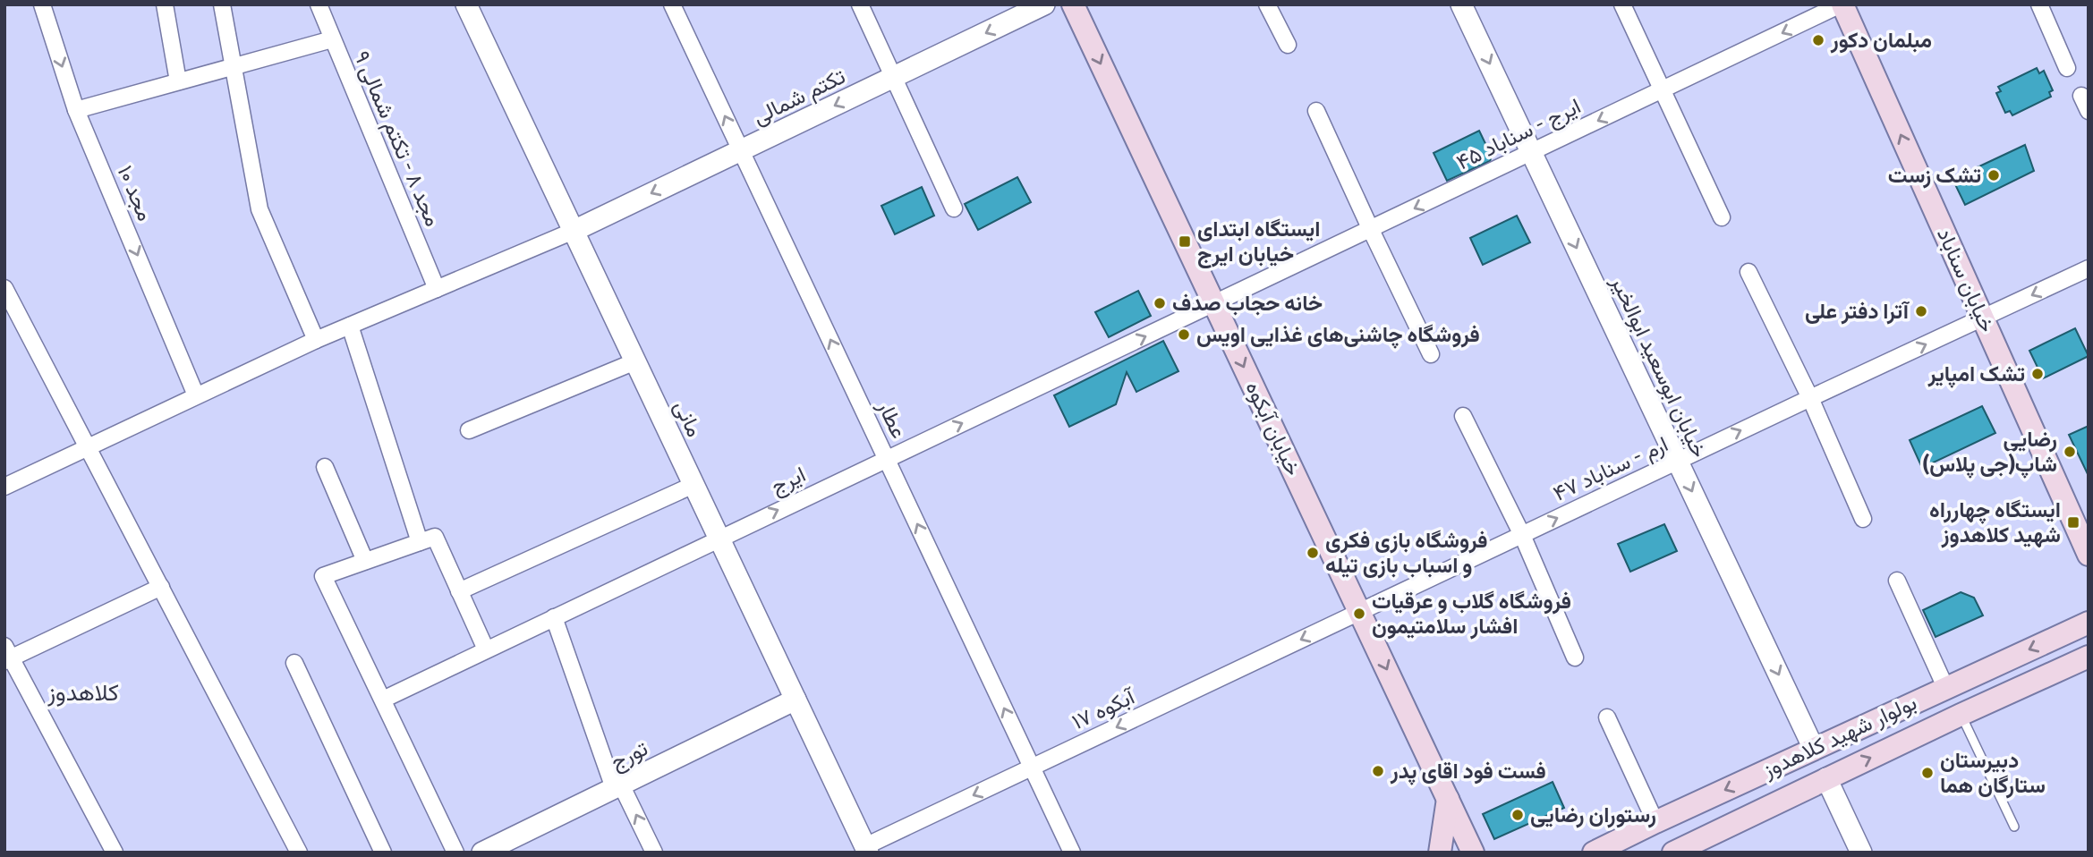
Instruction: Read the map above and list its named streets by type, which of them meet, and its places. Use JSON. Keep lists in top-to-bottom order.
{
  "streets": {
    "main road": ["خیابان سناباد", "خیابان آبکوه", "بولوار شهید کلاهدوز"],
    "street": [
      "تکتم شمالی",
      "ایرج - سناباد ۴۵",
      "مجد ۸ - تکتم شمالی ۹",
      "مجد ۱۰",
      "خیابان ابوسعید ابوالخیر",
      "مانی",
      "عطار",
      "ارم - سناباد ۴۷",
      "ایرج",
      "آبکوه ۱۷",
      "تورج"
    ]
  },
  "crossings": [
    ["تکتم شمالی", "مانی"],
    ["تکتم شمالی", "عطار"],
    ["ایرج - سناباد ۴۵", "خیابان سناباد"],
    ["ایرج - سناباد ۴۵", "خیابان ابوسعید ابوالخیر"],
    ["ایرج - سناباد ۴۵", "خیابان آبکوه"],
    ["ایرج - سناباد ۴۵", "ایرج"],
    ["خیابان سناباد", "ارم - سناباد ۴۷"],
    ["خیابان ابوسعید ابوالخیر", "ارم - سناباد ۴۷"],
    ["خیابان ابوسعید ابوالخیر", "بولوار شهید کلاهدوز"],
    ["مانی", "ایرج"],
    ["مانی", "آبکوه ۱۷"],
    ["مانی", "تورج"],
    ["عطار", "ایرج"],
    ["عطار", "آبکوه ۱۷"],
    ["خیابان آبکوه", "ارم - سناباد ۴۷"],
    ["خیابان آبکوه", "ایرج"],
    ["خیابان آبکوه", "آبکوه ۱۷"],
    ["ارم - سناباد ۴۷", "آبکوه ۱۷"]
  ],
  "one_way": [
    "تکتم شمالی",
    "ایرج - سناباد ۴۵",
    "خیابان سناباد",
    "عطار",
    "خیابان آبکوه",
    "ایرج",
    "آبکوه ۱۷"
  ],
  "districts": ["کلاهدوز"],
  "places": {
    "other": [
      "مبلمان دكور",
      "تشک زست",
      "خانه حجاب صدف",
      "آترا دفتر علی",
      "فروشگاه چاشنی‌های غذایی اویس",
      "تشک امپایر",
      "رضایی شاپ(جی پلاس)",
      "فروشگاه بازی فکری و اسباب بازی تیله",
      "فروشگاه گلاب و عرقیات افشار سلامتیمون",
      "فست فود اقای پدر",
      "دبیرستان ستارگان هما",
      "رستوران رضایی"
    ],
    "transit": ["ایستگاه ابتدای خیابان ایرج", "ایستگاه چهارراه شهید کلاهدوز"]
  }
}
